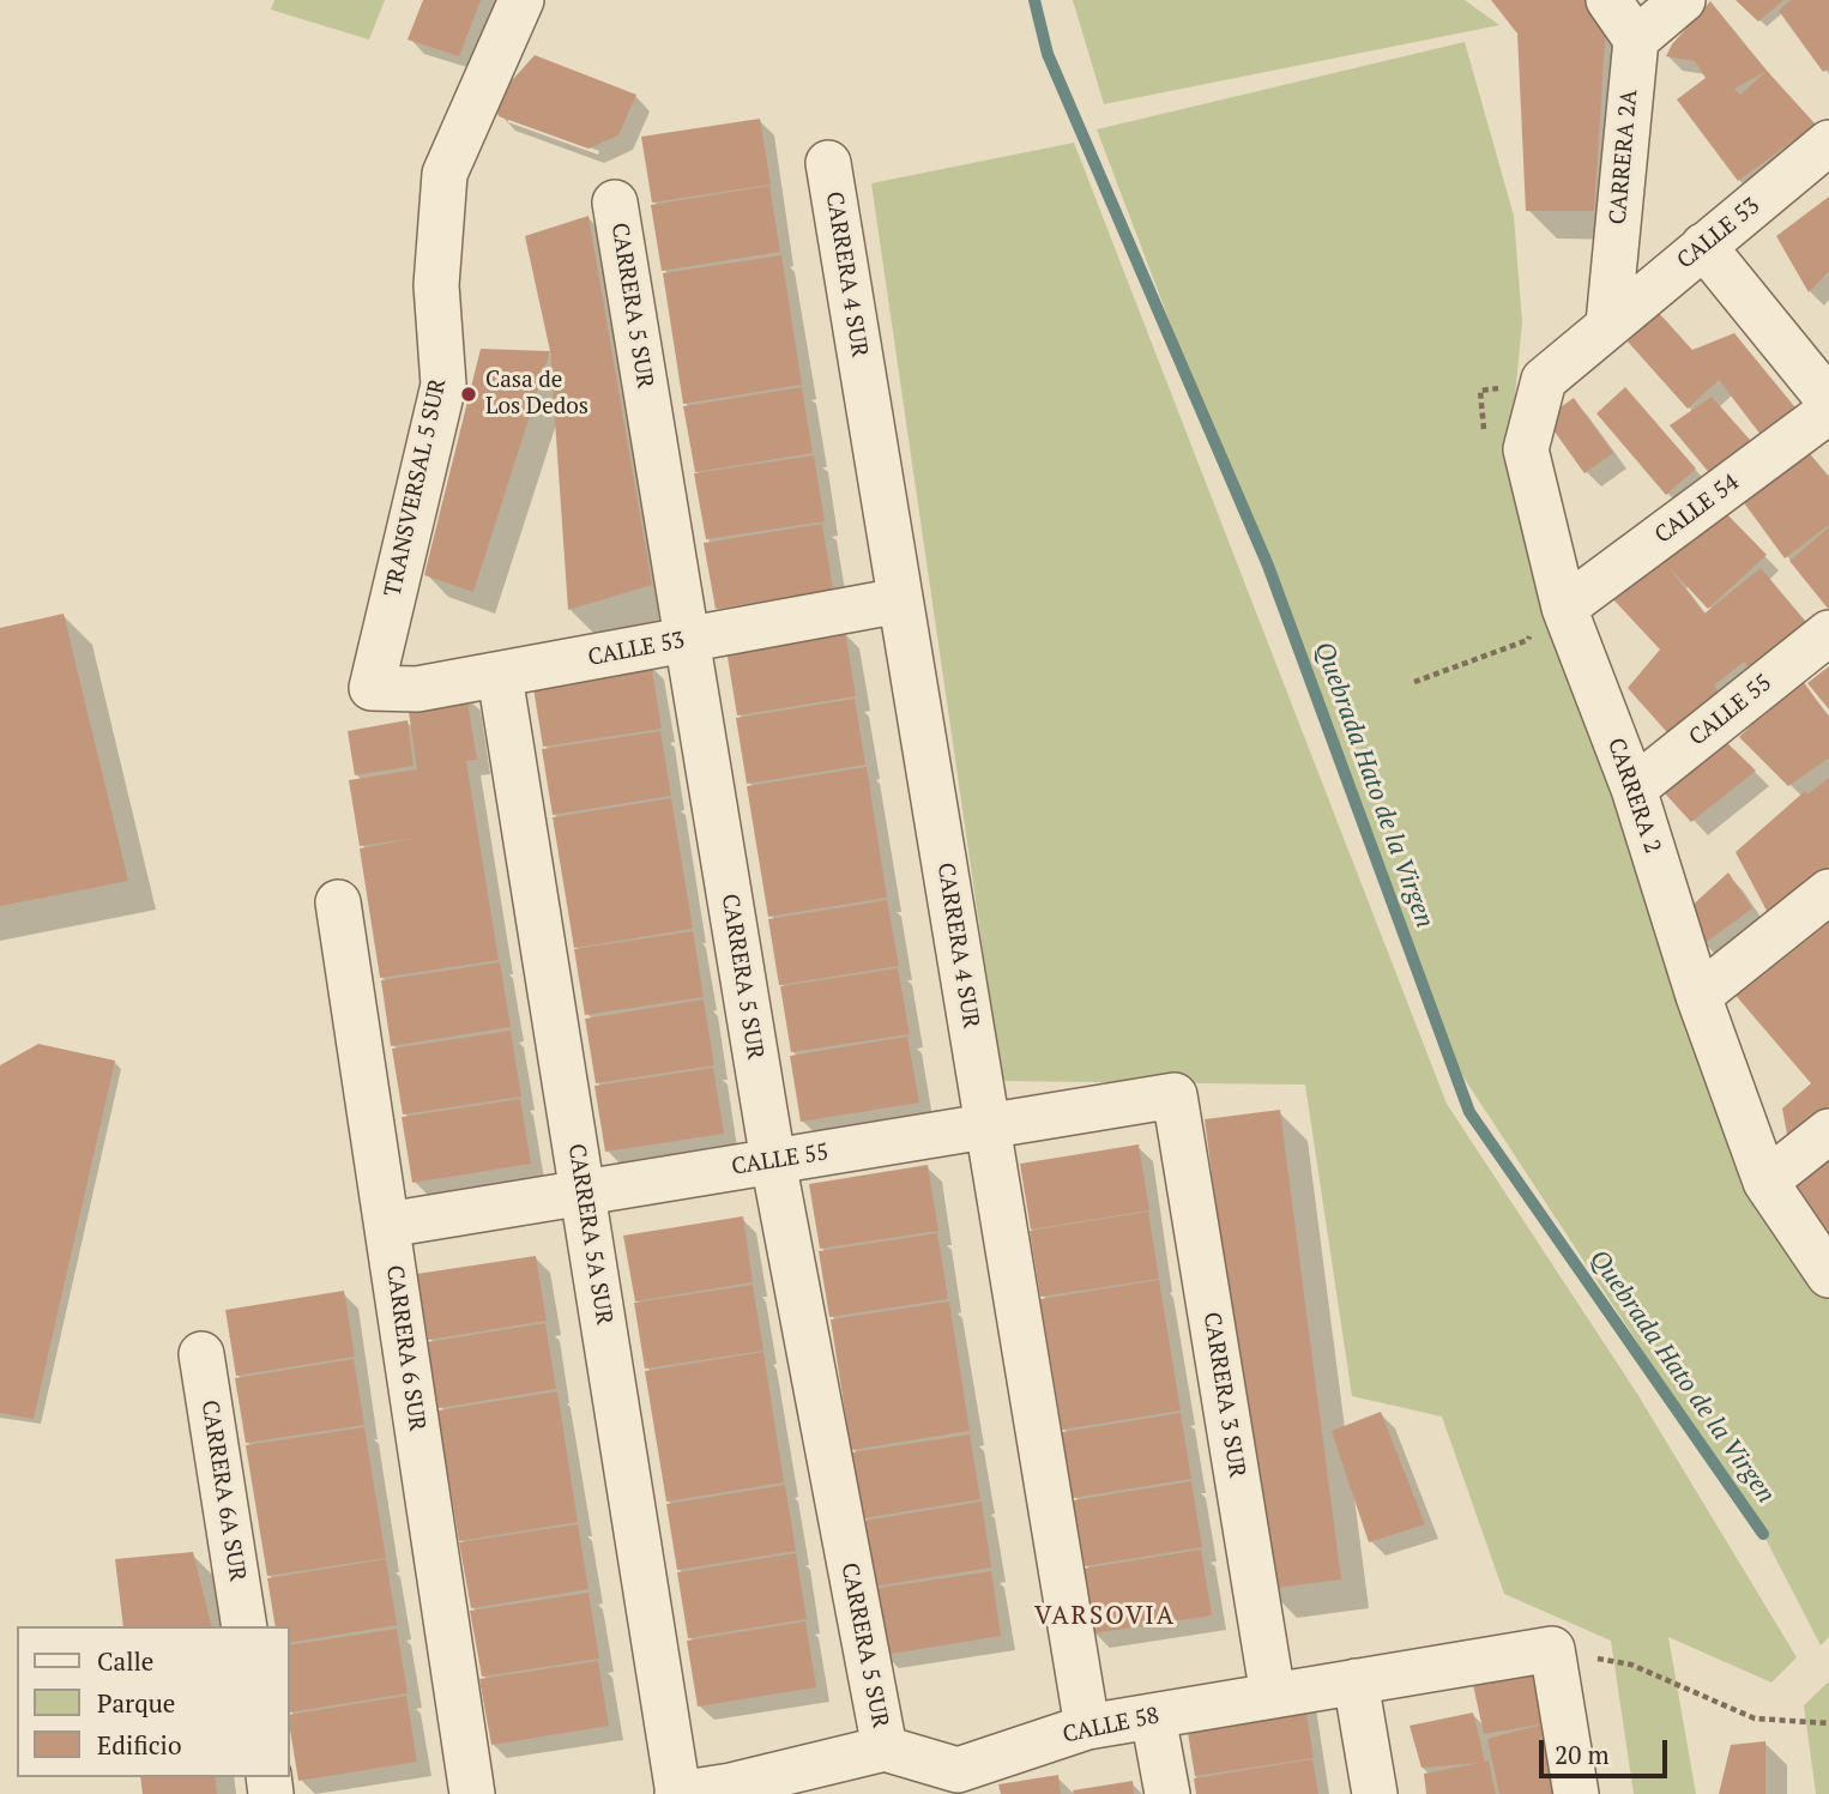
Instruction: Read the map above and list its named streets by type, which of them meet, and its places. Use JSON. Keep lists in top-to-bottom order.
{
  "streets": {
    "street": [
      "CARRERA 2A",
      "CALLE 53",
      "CARRERA 4 SUR",
      "CARRERA 5 SUR",
      "TRANSVERSAL 5 SUR",
      "CALLE 54",
      "CALLE 55",
      "CARRERA 2",
      "CARRERA 5A SUR",
      "CARRERA 6 SUR",
      "CARRERA 3 SUR",
      "CARRERA 6A SUR",
      "CALLE 58"
    ]
  },
  "crossings": [
    ["CARRERA 2A", "CALLE 53"],
    ["CALLE 53", "CARRERA 4 SUR"],
    ["CALLE 53", "CARRERA 5 SUR"],
    ["CALLE 53", "TRANSVERSAL 5 SUR"],
    ["CALLE 53", "CARRERA 5A SUR"],
    ["CARRERA 4 SUR", "CALLE 55"],
    ["CARRERA 4 SUR", "CALLE 58"],
    ["CARRERA 5 SUR", "CALLE 55"],
    ["CARRERA 5 SUR", "CALLE 58"],
    ["CALLE 54", "CARRERA 2"],
    ["CALLE 55", "CARRERA 2"],
    ["CALLE 55", "CARRERA 5A SUR"],
    ["CALLE 55", "CARRERA 6 SUR"],
    ["CALLE 55", "CARRERA 3 SUR"],
    ["CARRERA 3 SUR", "CALLE 58"]
  ],
  "districts": ["VARSOVIA"],
  "water": ["Quebrada Hato de la Virgen"],
  "places": ["Casa de Los Dedos"],
  "legend": ["Calle", "Parque", "Edificio"],
  "scale_bar": "20 m"
}
